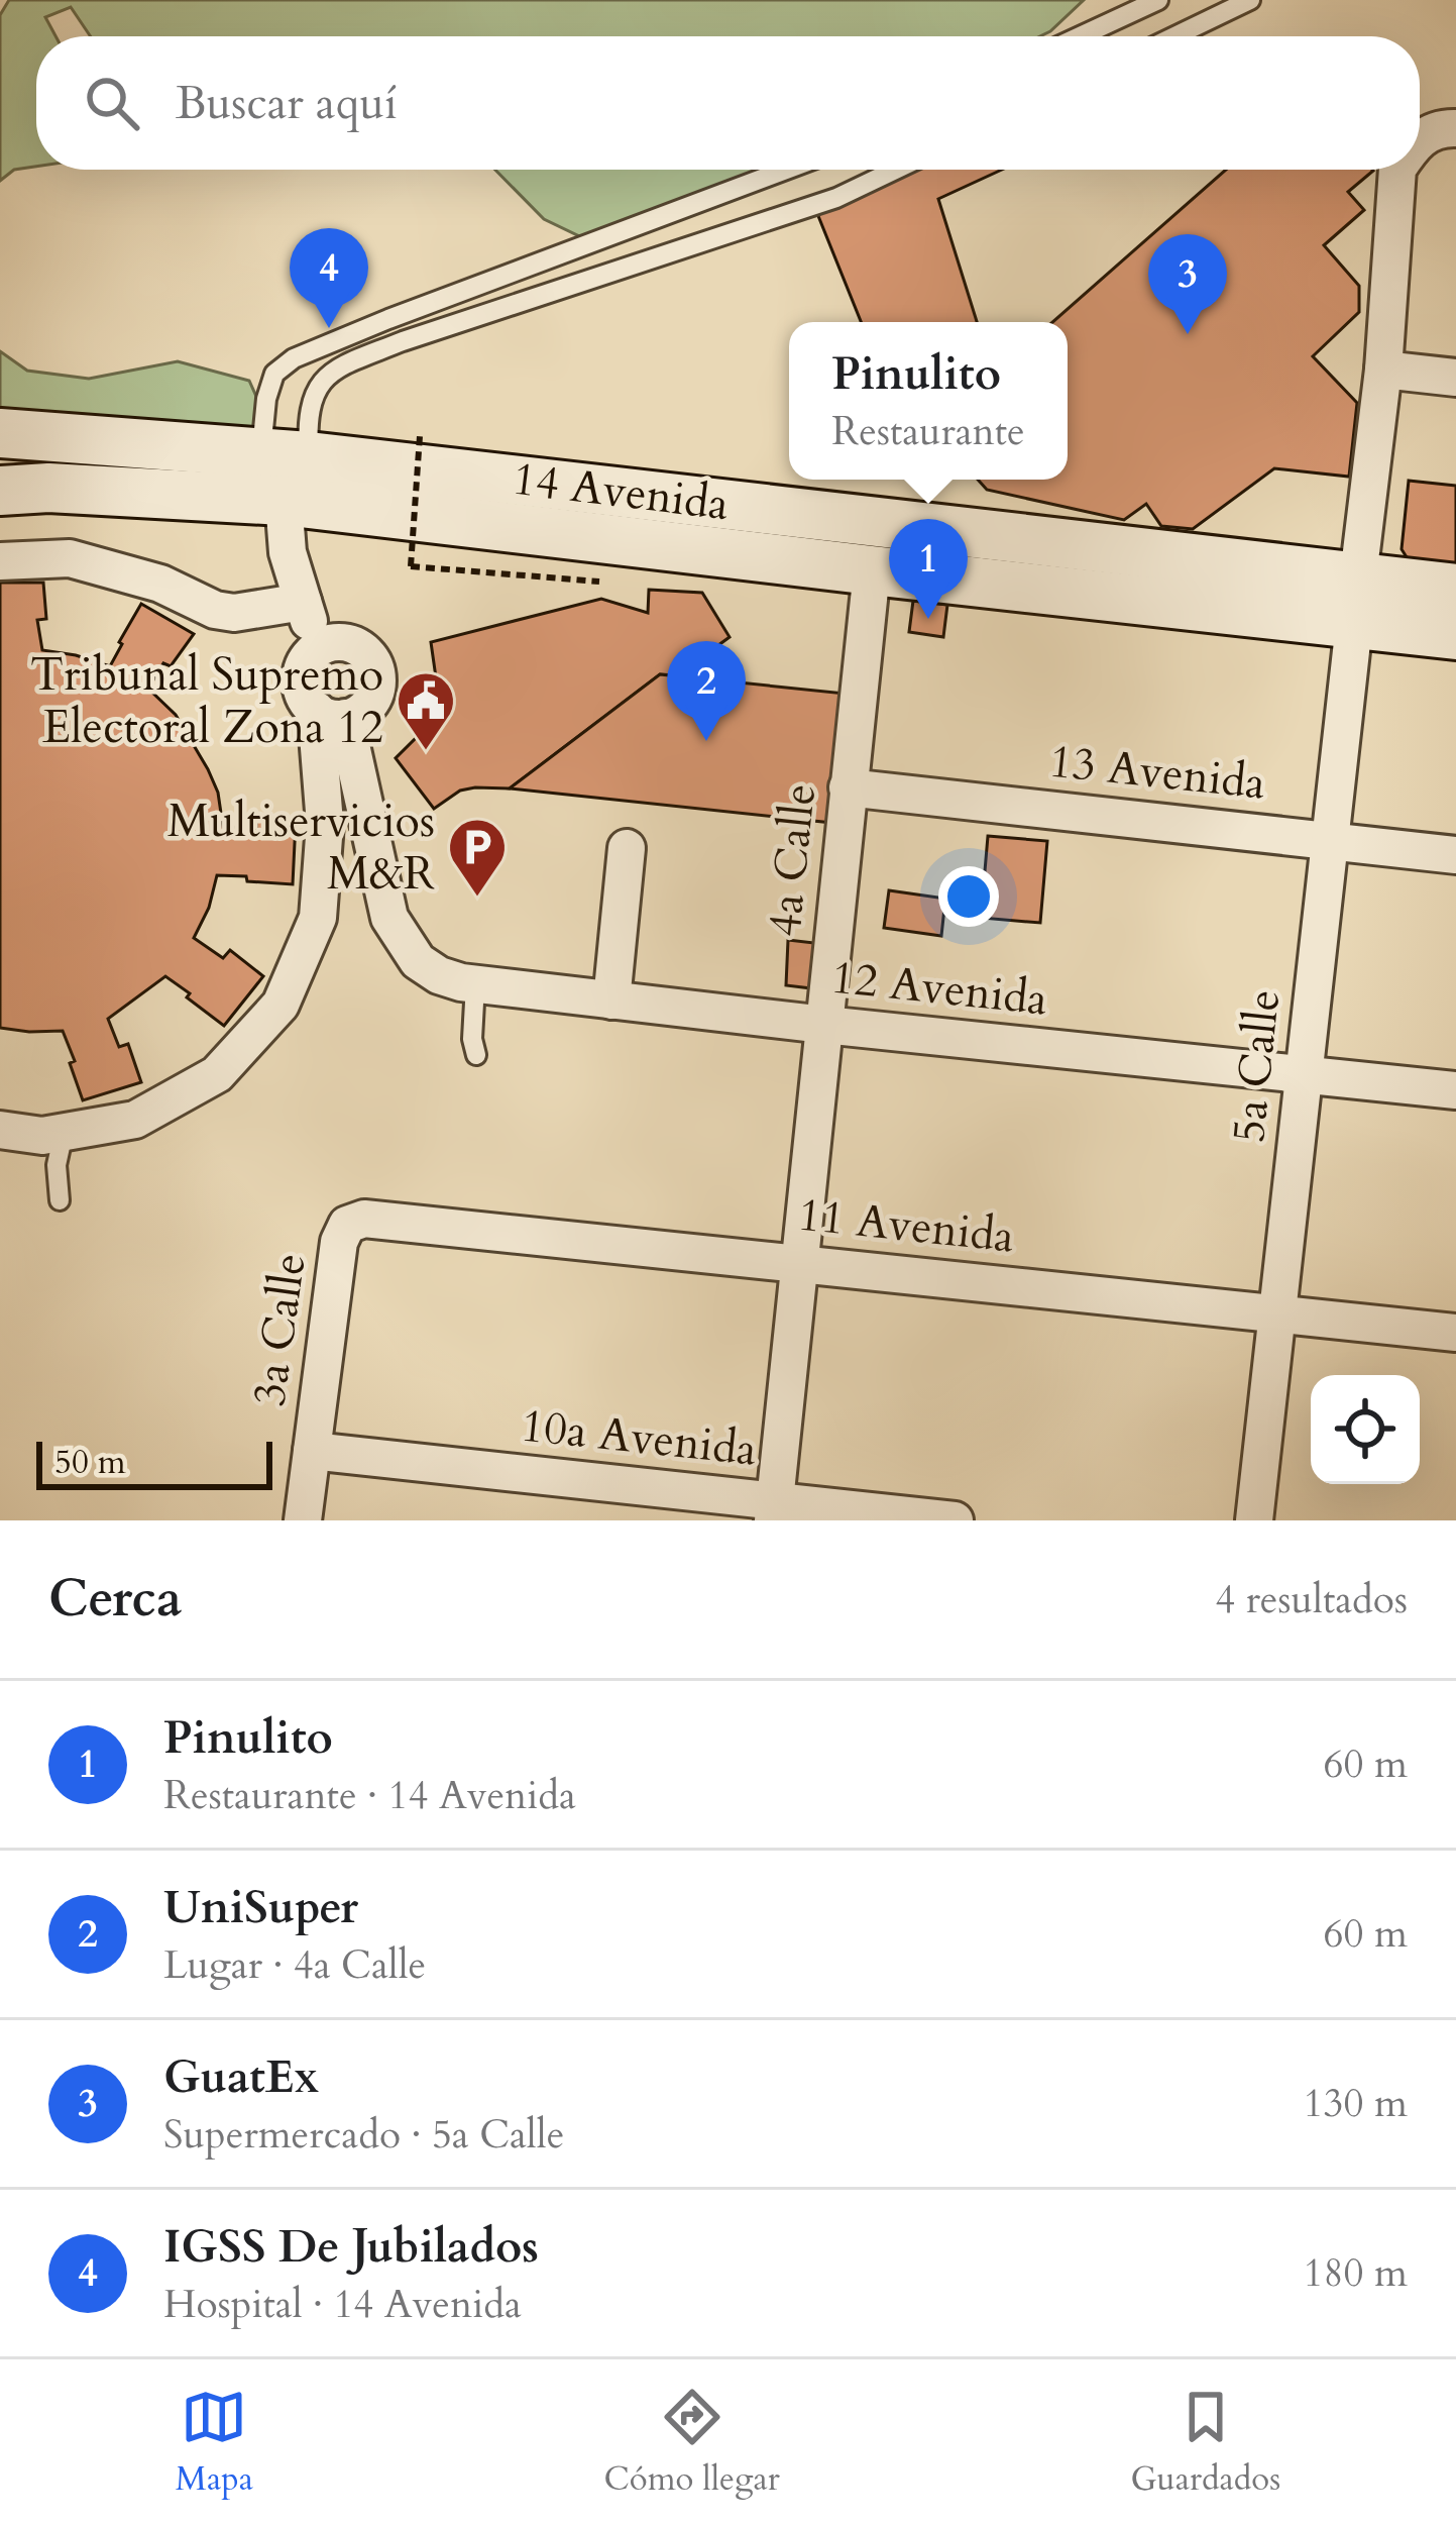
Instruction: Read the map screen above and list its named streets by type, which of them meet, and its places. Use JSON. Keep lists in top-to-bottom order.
{
  "streets": {
    "main road": ["14 Avenida"],
    "street": [
      "13 Avenida",
      "4a Calle",
      "12 Avenida",
      "5a Calle",
      "11 Avenida",
      "3a Calle",
      "10a Avenida"
    ]
  },
  "crossings": [
    ["14 Avenida", "4a Calle"],
    ["14 Avenida", "5a Calle"],
    ["13 Avenida", "4a Calle"],
    ["13 Avenida", "5a Calle"],
    ["4a Calle", "12 Avenida"],
    ["4a Calle", "11 Avenida"],
    ["4a Calle", "10a Avenida"],
    ["12 Avenida", "5a Calle"],
    ["5a Calle", "11 Avenida"],
    ["11 Avenida", "3a Calle"],
    ["3a Calle", "10a Avenida"]
  ],
  "places": {
    "public building": ["Tribunal Supremo Electoral Zona 12"],
    "parking": ["Multiservicios M&R"]
  },
  "scale_bar": "50 m",
  "page": {
    "search": "Buscar aquí",
    "pins": [
      "4",
      "3",
      "1",
      "2"
    ],
    "popup": ["Pinulito", "Restaurante"],
    "scale": "50 m",
    "heading": ["Cerca", "4 resultados"],
    "list": [
      {
        "mark": "1",
        "name": "Pinulito",
        "note": "Restaurante · 14 Avenida",
        "value": "60 m"
      },
      {
        "mark": "2",
        "name": "UniSuper",
        "note": "Lugar · 4a Calle",
        "value": "60 m"
      },
      {
        "mark": "3",
        "name": "GuatEx",
        "note": "Supermercado · 5a Calle",
        "value": "130 m"
      },
      {
        "mark": "4",
        "name": "IGSS De Jubilados",
        "note": "Hospital · 14 Avenida",
        "value": "180 m"
      }
    ],
    "nav": ["Mapa", "Cómo llegar", "Guardados"]
  }
}
